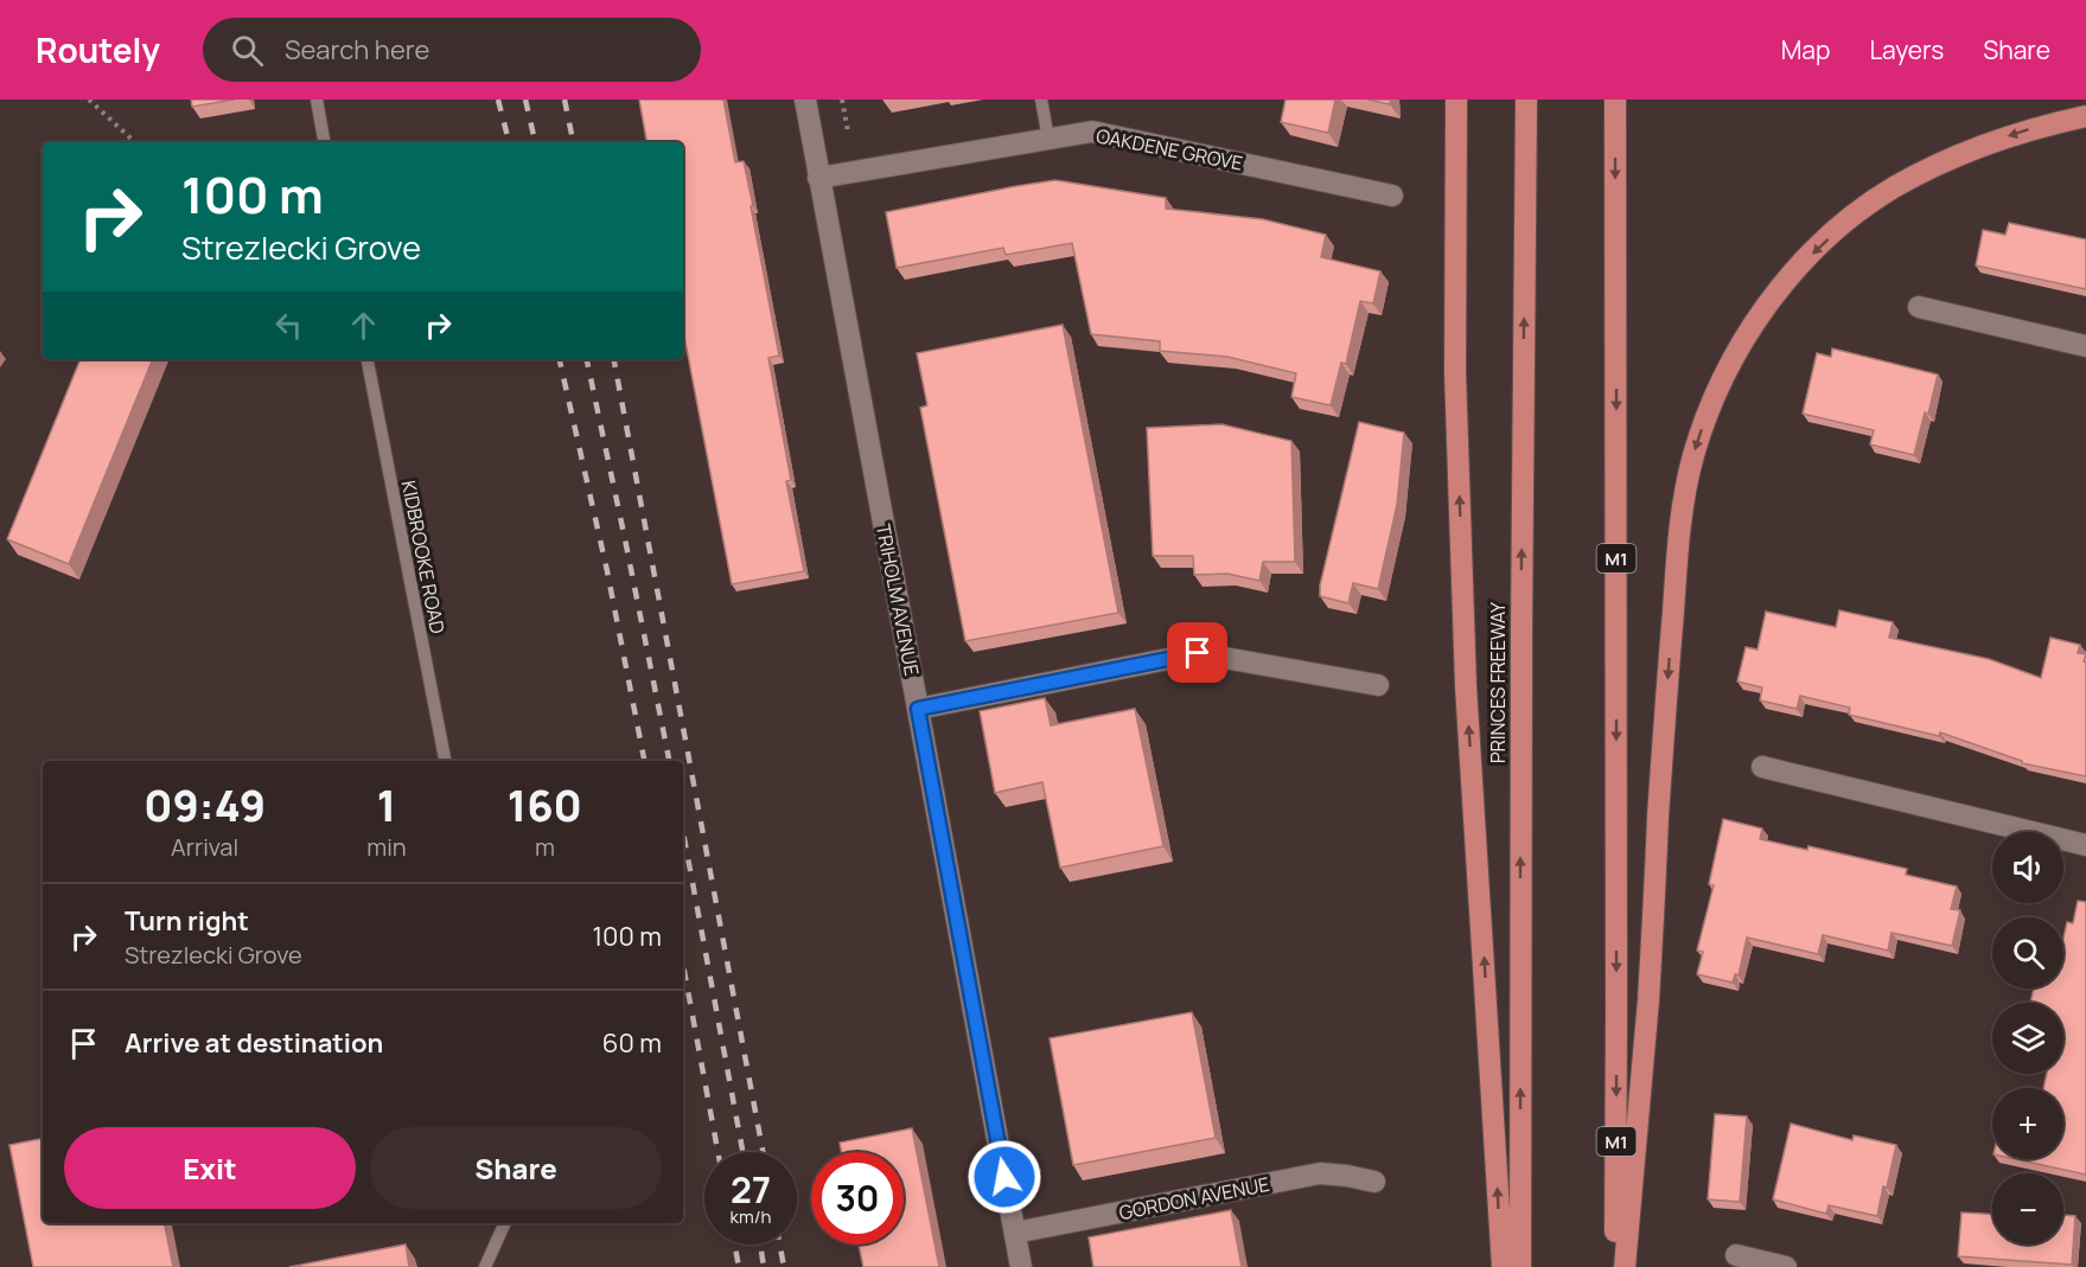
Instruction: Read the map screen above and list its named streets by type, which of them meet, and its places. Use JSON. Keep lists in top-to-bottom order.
{
  "streets": {
    "highway": ["M1", "PRINCES FREEWAY"],
    "street": ["OAKDENE GROVE", "TRIHOLM AVENUE", "GORDON AVENUE"],
    "lane": ["KIDBROOKE ROAD"]
  },
  "crossings": [
    ["OAKDENE GROVE", "TRIHOLM AVENUE"],
    ["TRIHOLM AVENUE", "GORDON AVENUE"]
  ],
  "page": {
    "header": "Routely",
    "search": "Search here",
    "nav": ["Map", "Layers", "Share"],
    "turn": ["100 m", "Strezlecki Grove"],
    "eta": [
      "09:49",
      "Arrival",
      "1",
      "min",
      "160",
      "m"
    ],
    "map_buttons": ["+", "−"],
    "list": [
      {
        "name": "Turn right",
        "note": "Strezlecki Grove",
        "value": "100 m"
      },
      {
        "name": "Arrive at destination",
        "value": "60 m"
      }
    ],
    "buttons": ["Exit", "Share"],
    "speed": "27 km/h",
    "limit": "30"
  }
}
